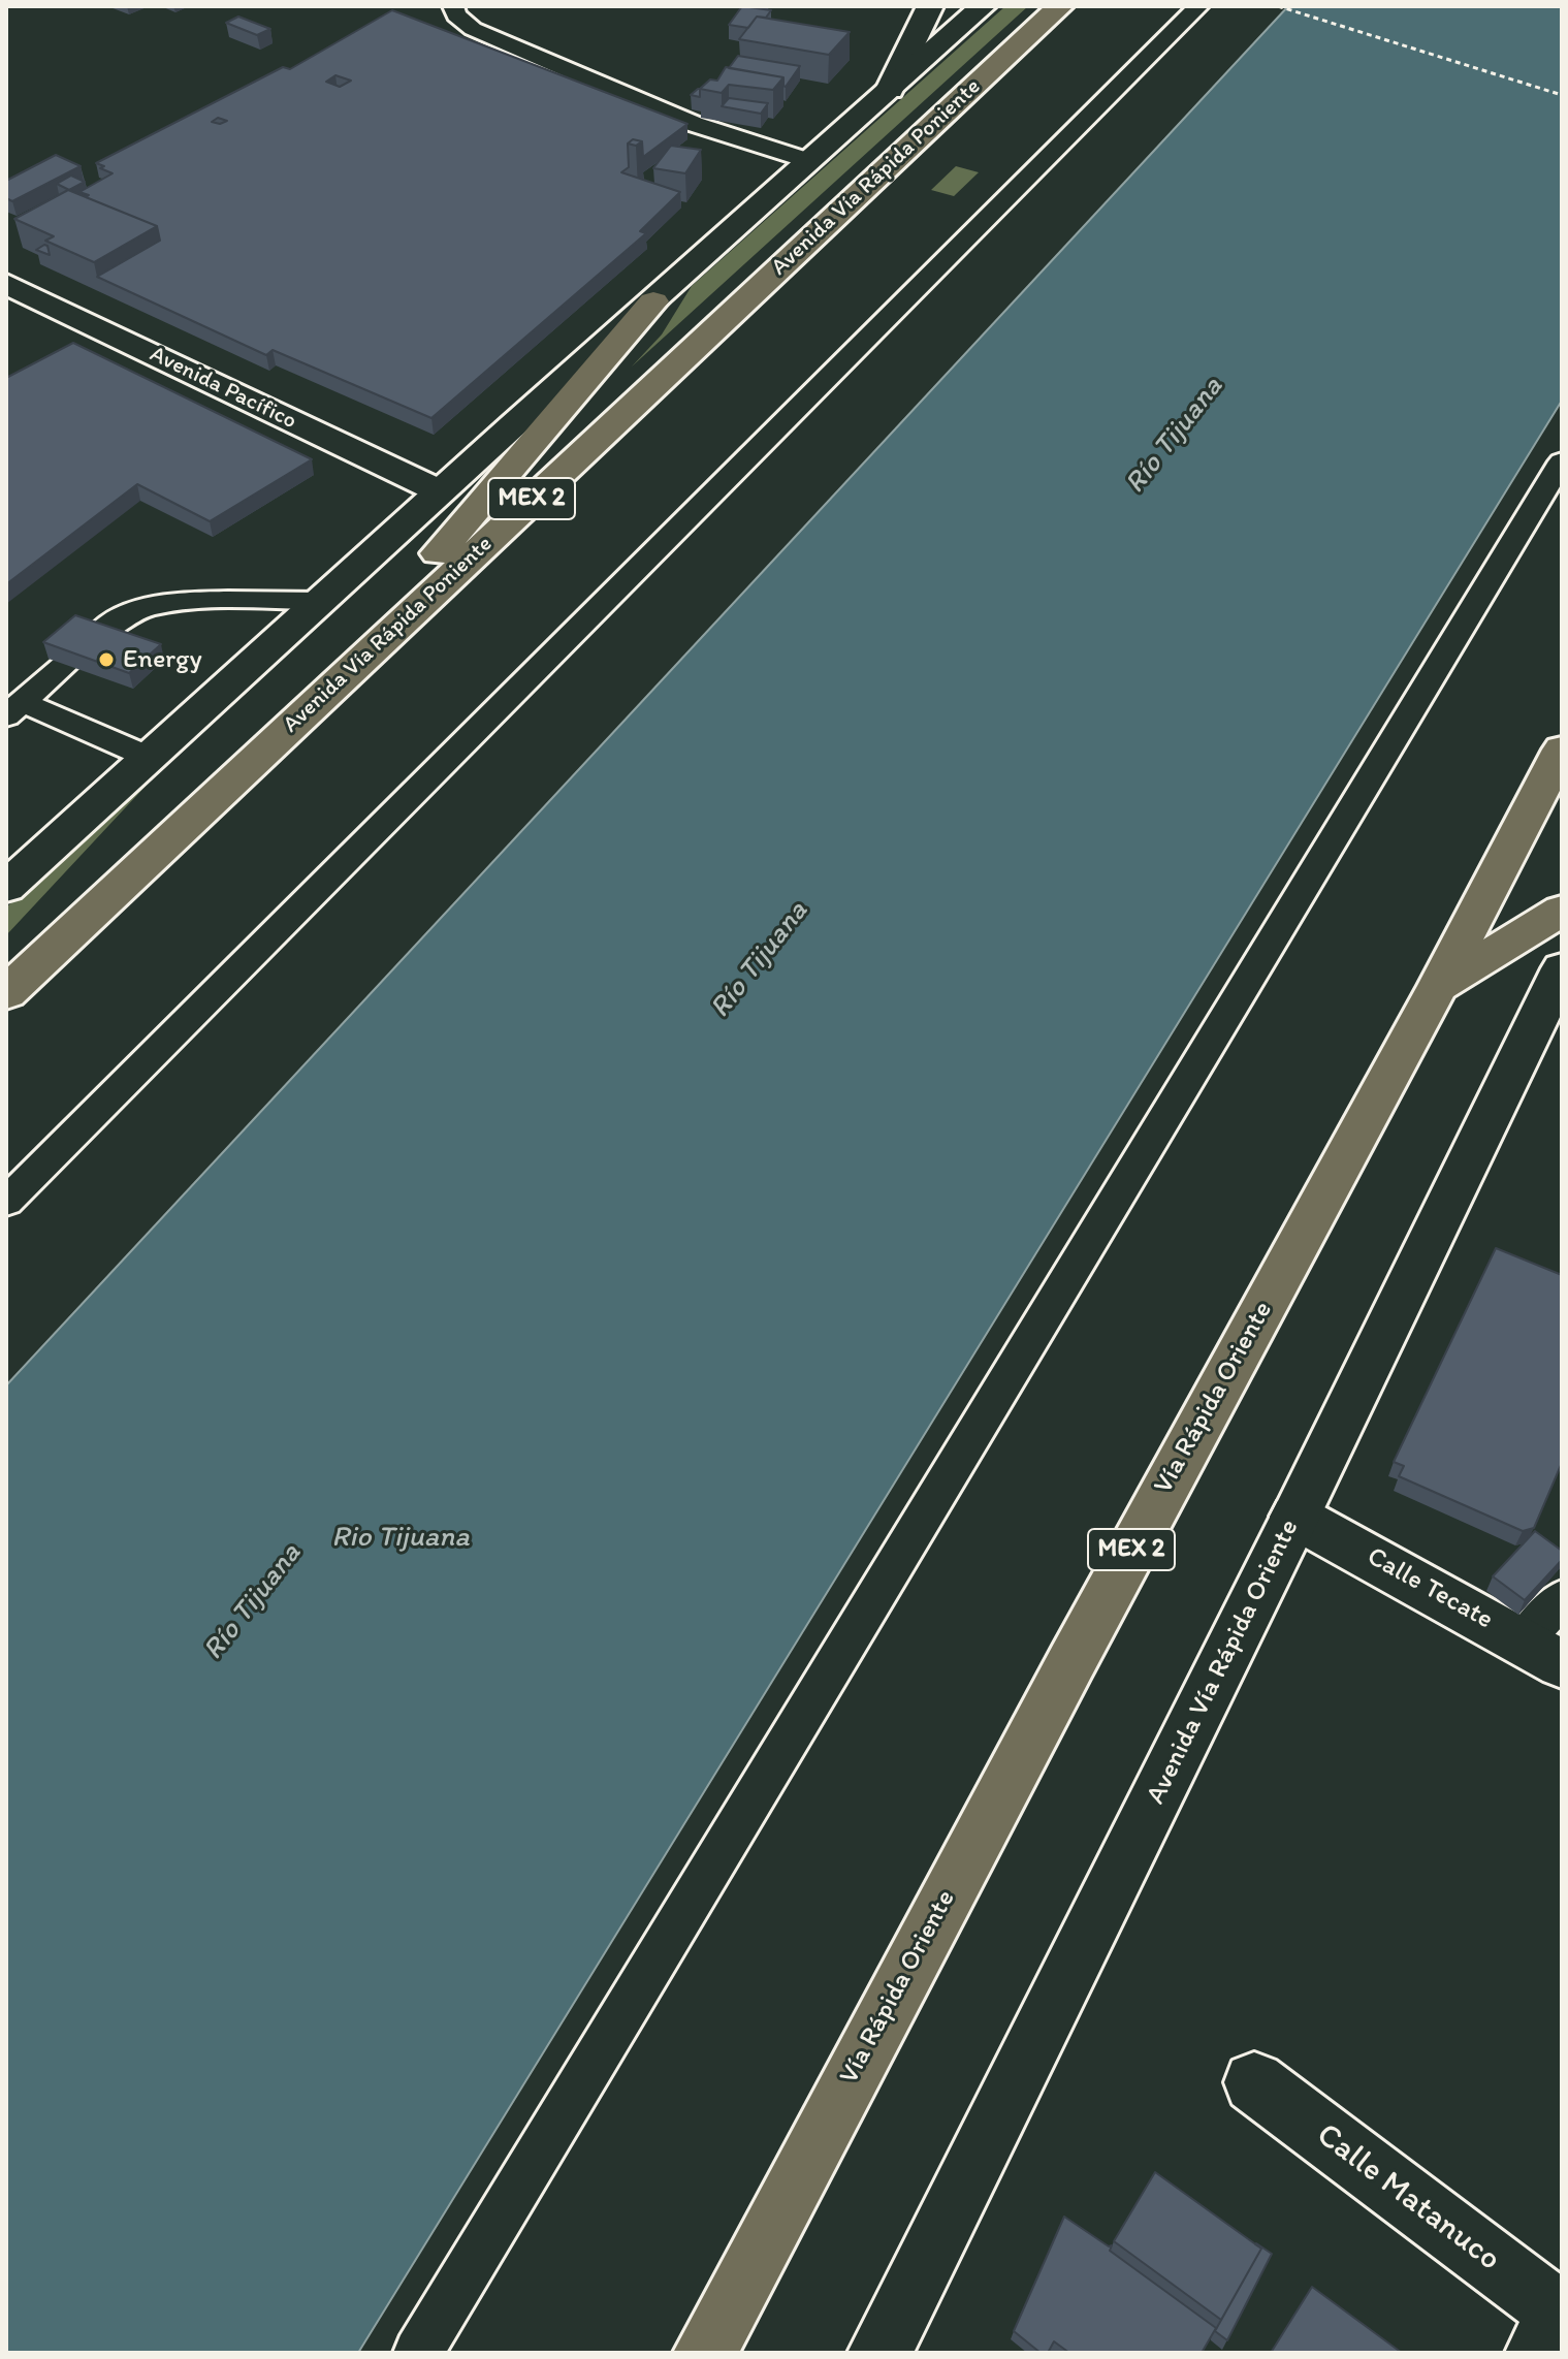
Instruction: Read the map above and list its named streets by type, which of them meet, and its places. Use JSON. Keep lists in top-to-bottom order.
{
  "streets": {
    "highway": ["Avenida Vía Rápida Poniente", "MEX 2", "Vía Rápida Oriente"],
    "main road": [
      "Avenida Pacífico",
      "Calle Tecate",
      "Avenida Vía Rápida Oriente",
      "Calle Matanuco"
    ]
  },
  "crossings": [
    ["Avenida Vía Rápida Poniente", "Avenida Pacífico"],
    ["Calle Tecate", "Avenida Vía Rápida Oriente"]
  ],
  "water": ["Río Tijuana", "Rio Tijuana"],
  "places": ["Energy"]
}
